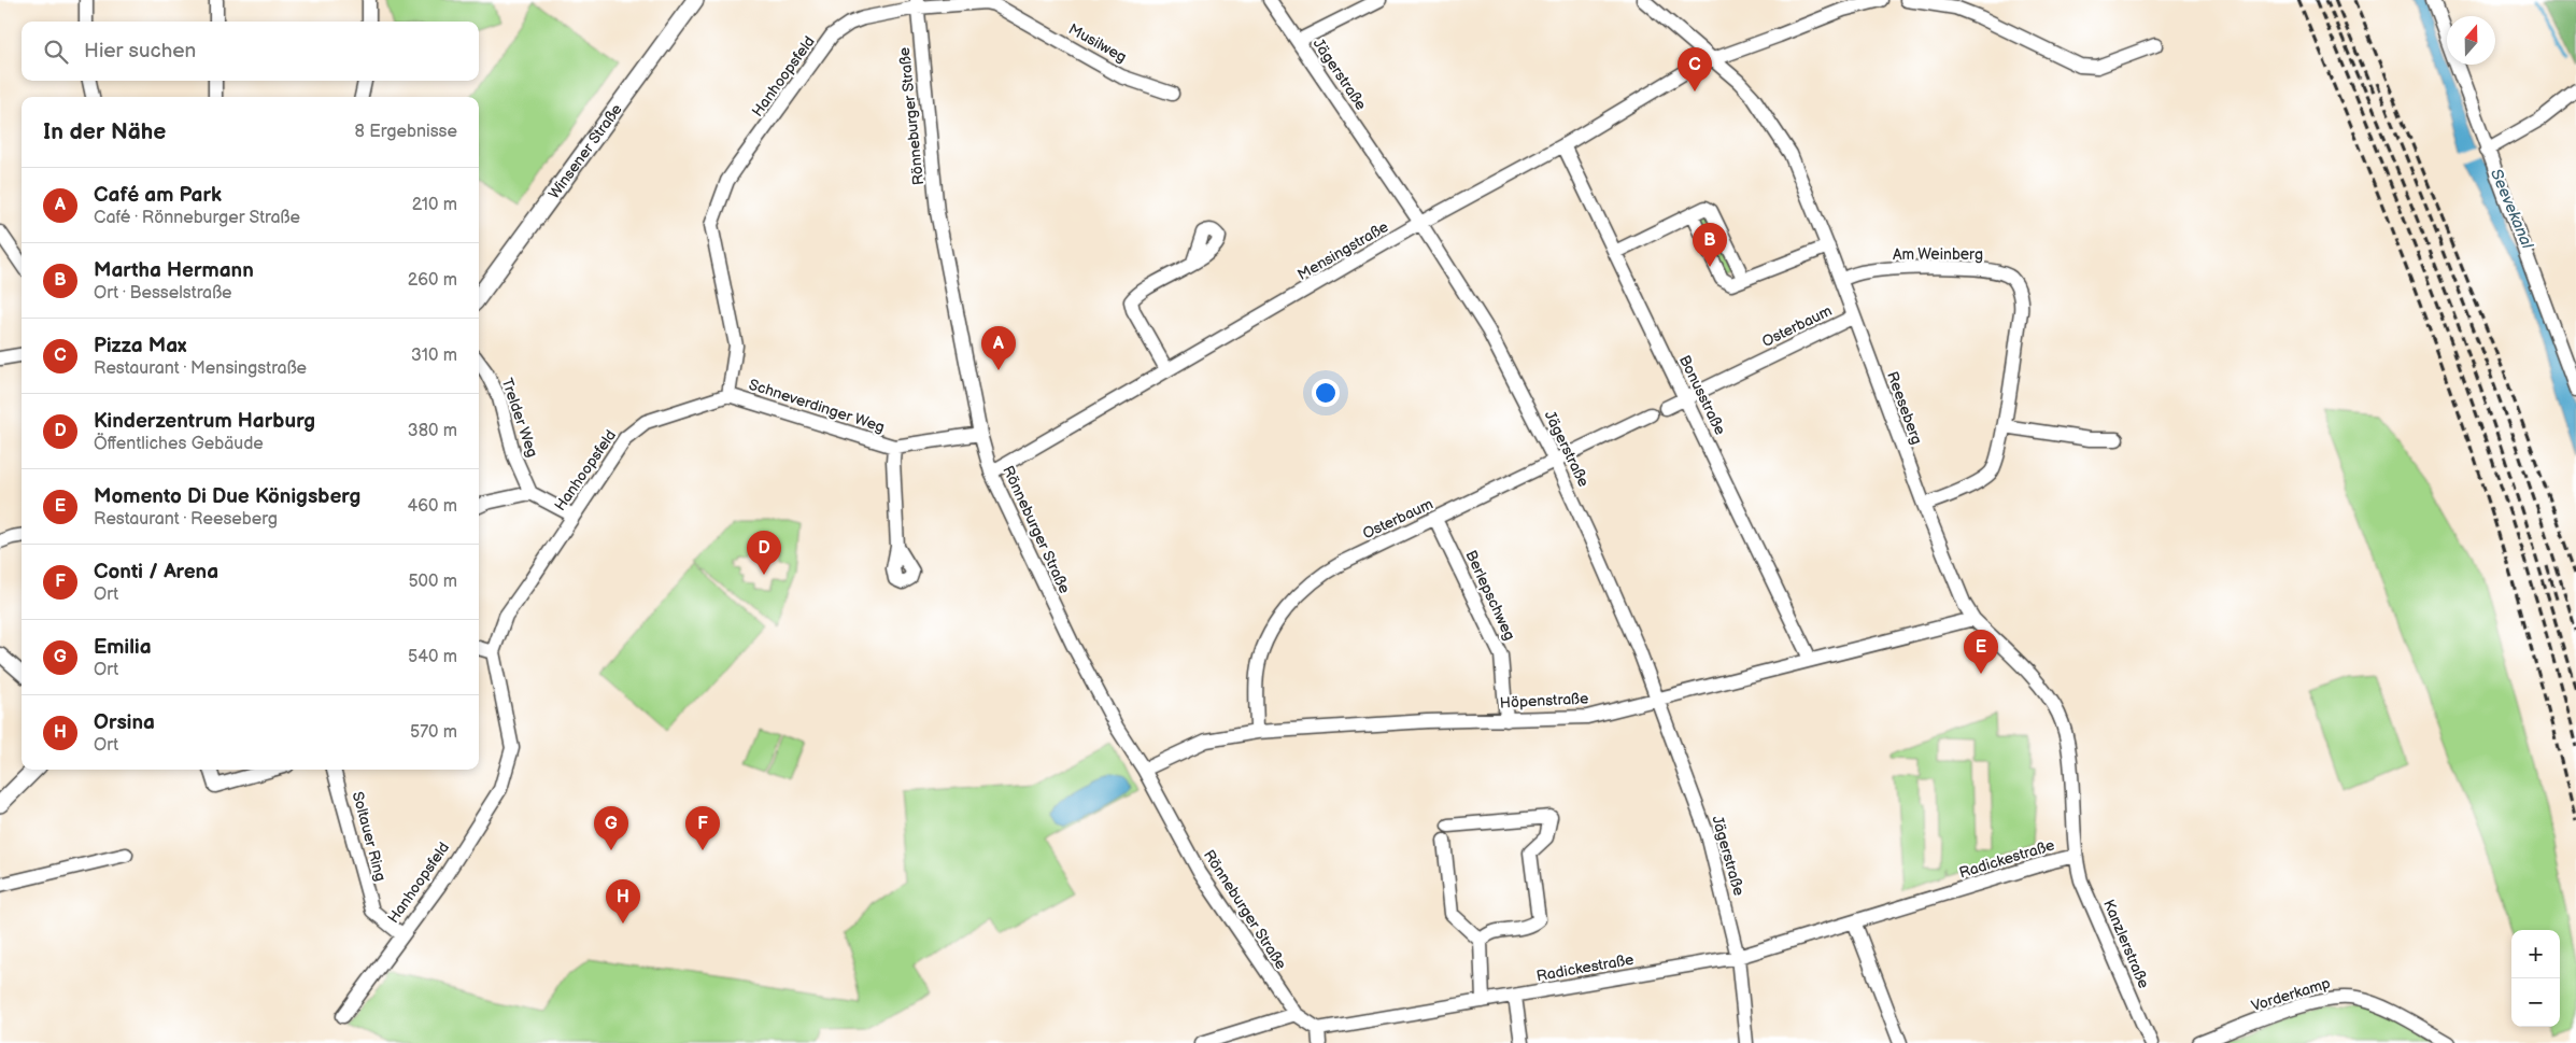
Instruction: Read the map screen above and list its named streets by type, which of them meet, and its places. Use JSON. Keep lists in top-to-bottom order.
{
  "streets": {
    "main road": ["Winsener Straße"],
    "street": [
      "Musilweg",
      "Jägerstraße",
      "Hanhoopsfeld",
      "Rönneburger Straße",
      "Mensingstraße",
      "Am Weinberg",
      "Osterbaum",
      "Bonusstraße",
      "Schneverdinger Weg",
      "Reeseberg",
      "Trelder Weg",
      "Berlepschweg",
      "Höpenstraße",
      "Soltauer Ring",
      "Radickestraße",
      "Kanzlerstraße",
      "Vorderkamp"
    ]
  },
  "crossings": [
    ["Musilweg", "Hanhoopsfeld"],
    ["Musilweg", "Rönneburger Straße"],
    ["Jägerstraße", "Mensingstraße"],
    ["Jägerstraße", "Osterbaum"],
    ["Jägerstraße", "Höpenstraße"],
    ["Jägerstraße", "Radickestraße"],
    ["Hanhoopsfeld", "Rönneburger Straße"],
    ["Hanhoopsfeld", "Schneverdinger Weg"],
    ["Hanhoopsfeld", "Soltauer Ring"],
    ["Rönneburger Straße", "Mensingstraße"],
    ["Rönneburger Straße", "Schneverdinger Weg"],
    ["Rönneburger Straße", "Höpenstraße"],
    ["Mensingstraße", "Bonusstraße"],
    ["Mensingstraße", "Reeseberg"],
    ["Am Weinberg", "Reeseberg"],
    ["Osterbaum", "Bonusstraße"],
    ["Osterbaum", "Reeseberg"],
    ["Osterbaum", "Berlepschweg"],
    ["Osterbaum", "Höpenstraße"],
    ["Bonusstraße", "Höpenstraße"],
    ["Reeseberg", "Höpenstraße"],
    ["Reeseberg", "Radickestraße"],
    ["Reeseberg", "Kanzlerstraße"],
    ["Berlepschweg", "Höpenstraße"],
    ["Radickestraße", "Kanzlerstraße"]
  ],
  "water": ["Seevekanal"],
  "north": "top",
  "page": {
    "search": "Hier suchen",
    "pins": [
      "C",
      "B",
      "A",
      "D",
      "E",
      "F",
      "G",
      "H"
    ],
    "heading": ["In der Nähe", "8 Ergebnisse"],
    "list": [
      {
        "mark": "A",
        "name": "Café am Park",
        "note": "Café · Rönneburger Straße",
        "value": "210 m"
      },
      {
        "mark": "B",
        "name": "Martha Hermann",
        "note": "Ort · Besselstraße",
        "value": "260 m"
      },
      {
        "mark": "C",
        "name": "Pizza Max",
        "note": "Restaurant · Mensingstraße",
        "value": "310 m"
      },
      {
        "mark": "D",
        "name": "Kinderzentrum Harburg",
        "note": "Öffentliches Gebäude",
        "value": "380 m"
      },
      {
        "mark": "E",
        "name": "Momento Di Due Königsberg",
        "note": "Restaurant · Reeseberg",
        "value": "460 m"
      },
      {
        "mark": "F",
        "name": "Conti / Arena",
        "note": "Ort",
        "value": "500 m"
      },
      {
        "mark": "G",
        "name": "Emilia",
        "note": "Ort",
        "value": "540 m"
      },
      {
        "mark": "H",
        "name": "Orsina",
        "note": "Ort",
        "value": "570 m"
      }
    ],
    "map_buttons": ["+", "−"]
  }
}
